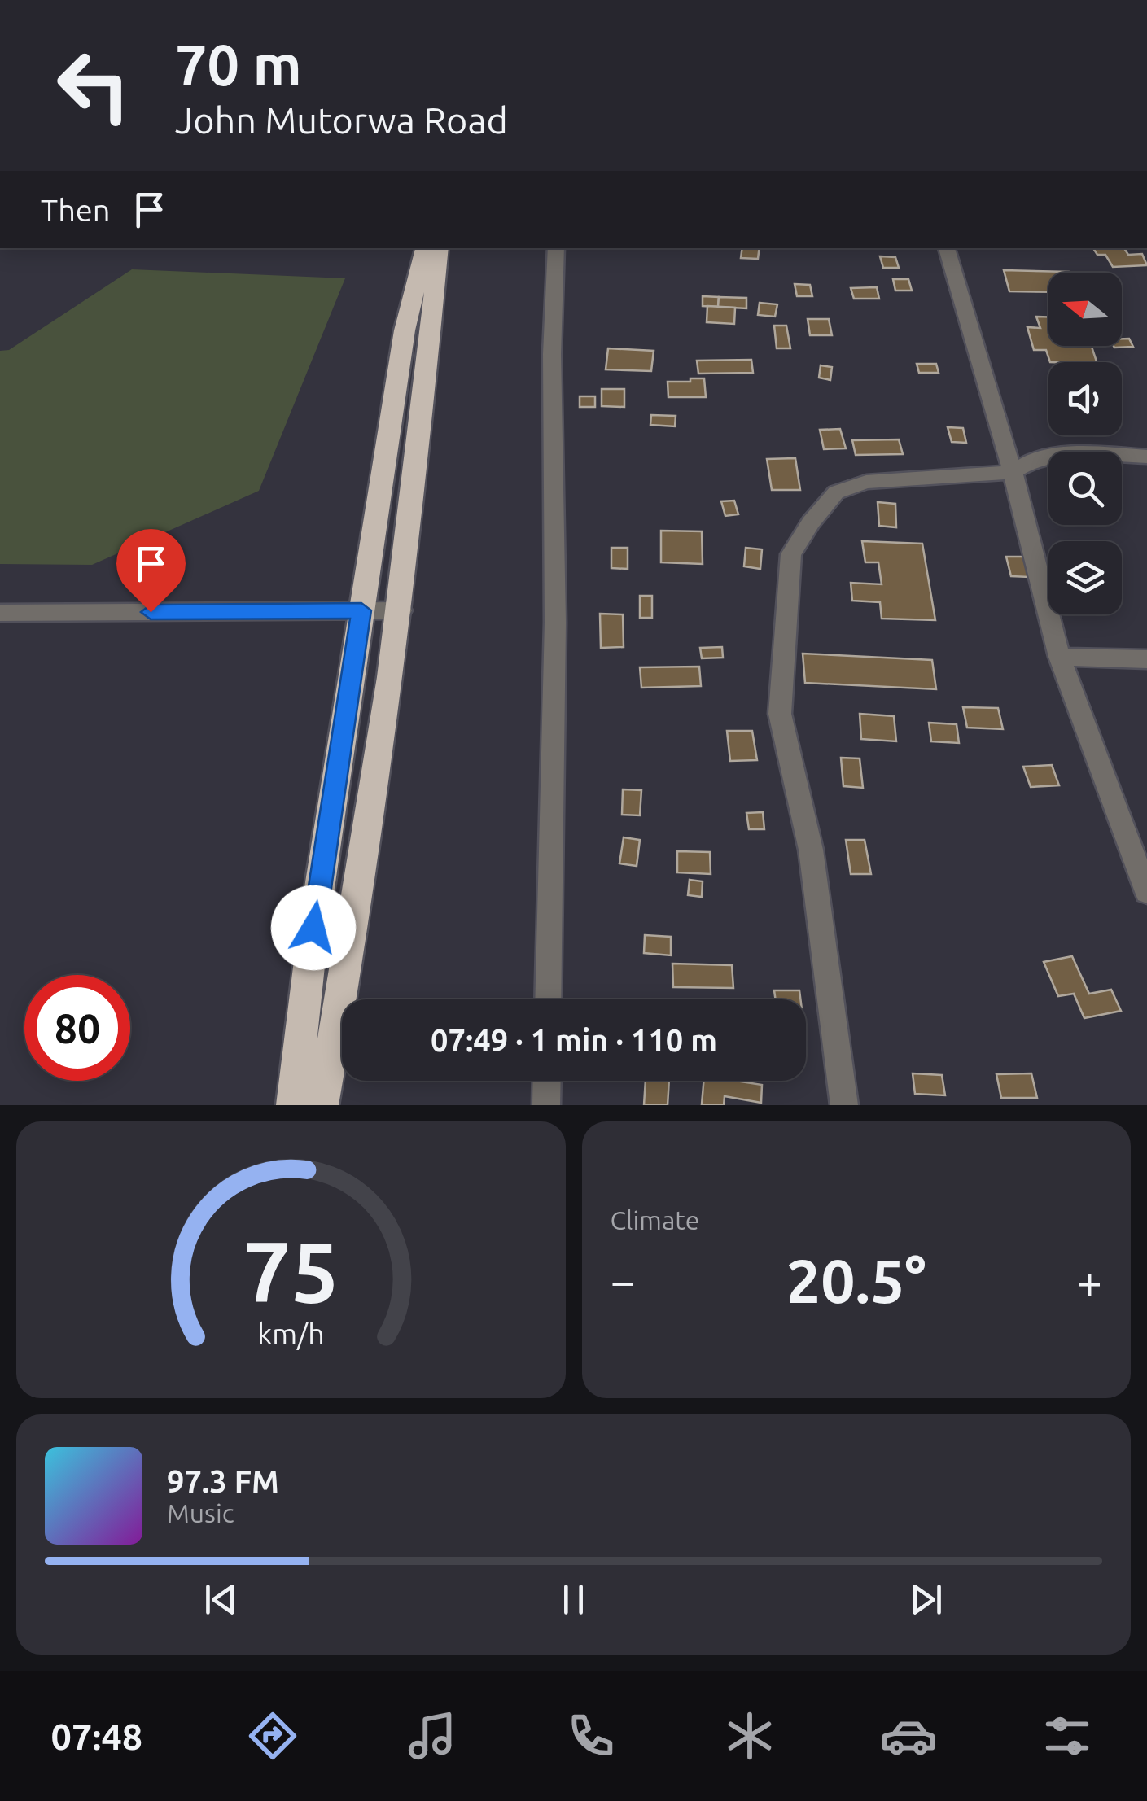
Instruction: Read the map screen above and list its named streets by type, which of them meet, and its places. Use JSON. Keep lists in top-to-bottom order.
{
  "north": "left",
  "page": {
    "turn": ["70 m", "John Mutorwa Road"],
    "then": "Then",
    "limit": "80",
    "trip": "07:49 · 1 min · 110 m",
    "tile": "Climate",
    "heat": ["−", "20.5°", "+"],
    "song": ["97.3 FM", "Music"],
    "tabs": "07:48",
    "gauge": ["75", "km/h"]
  }
}
